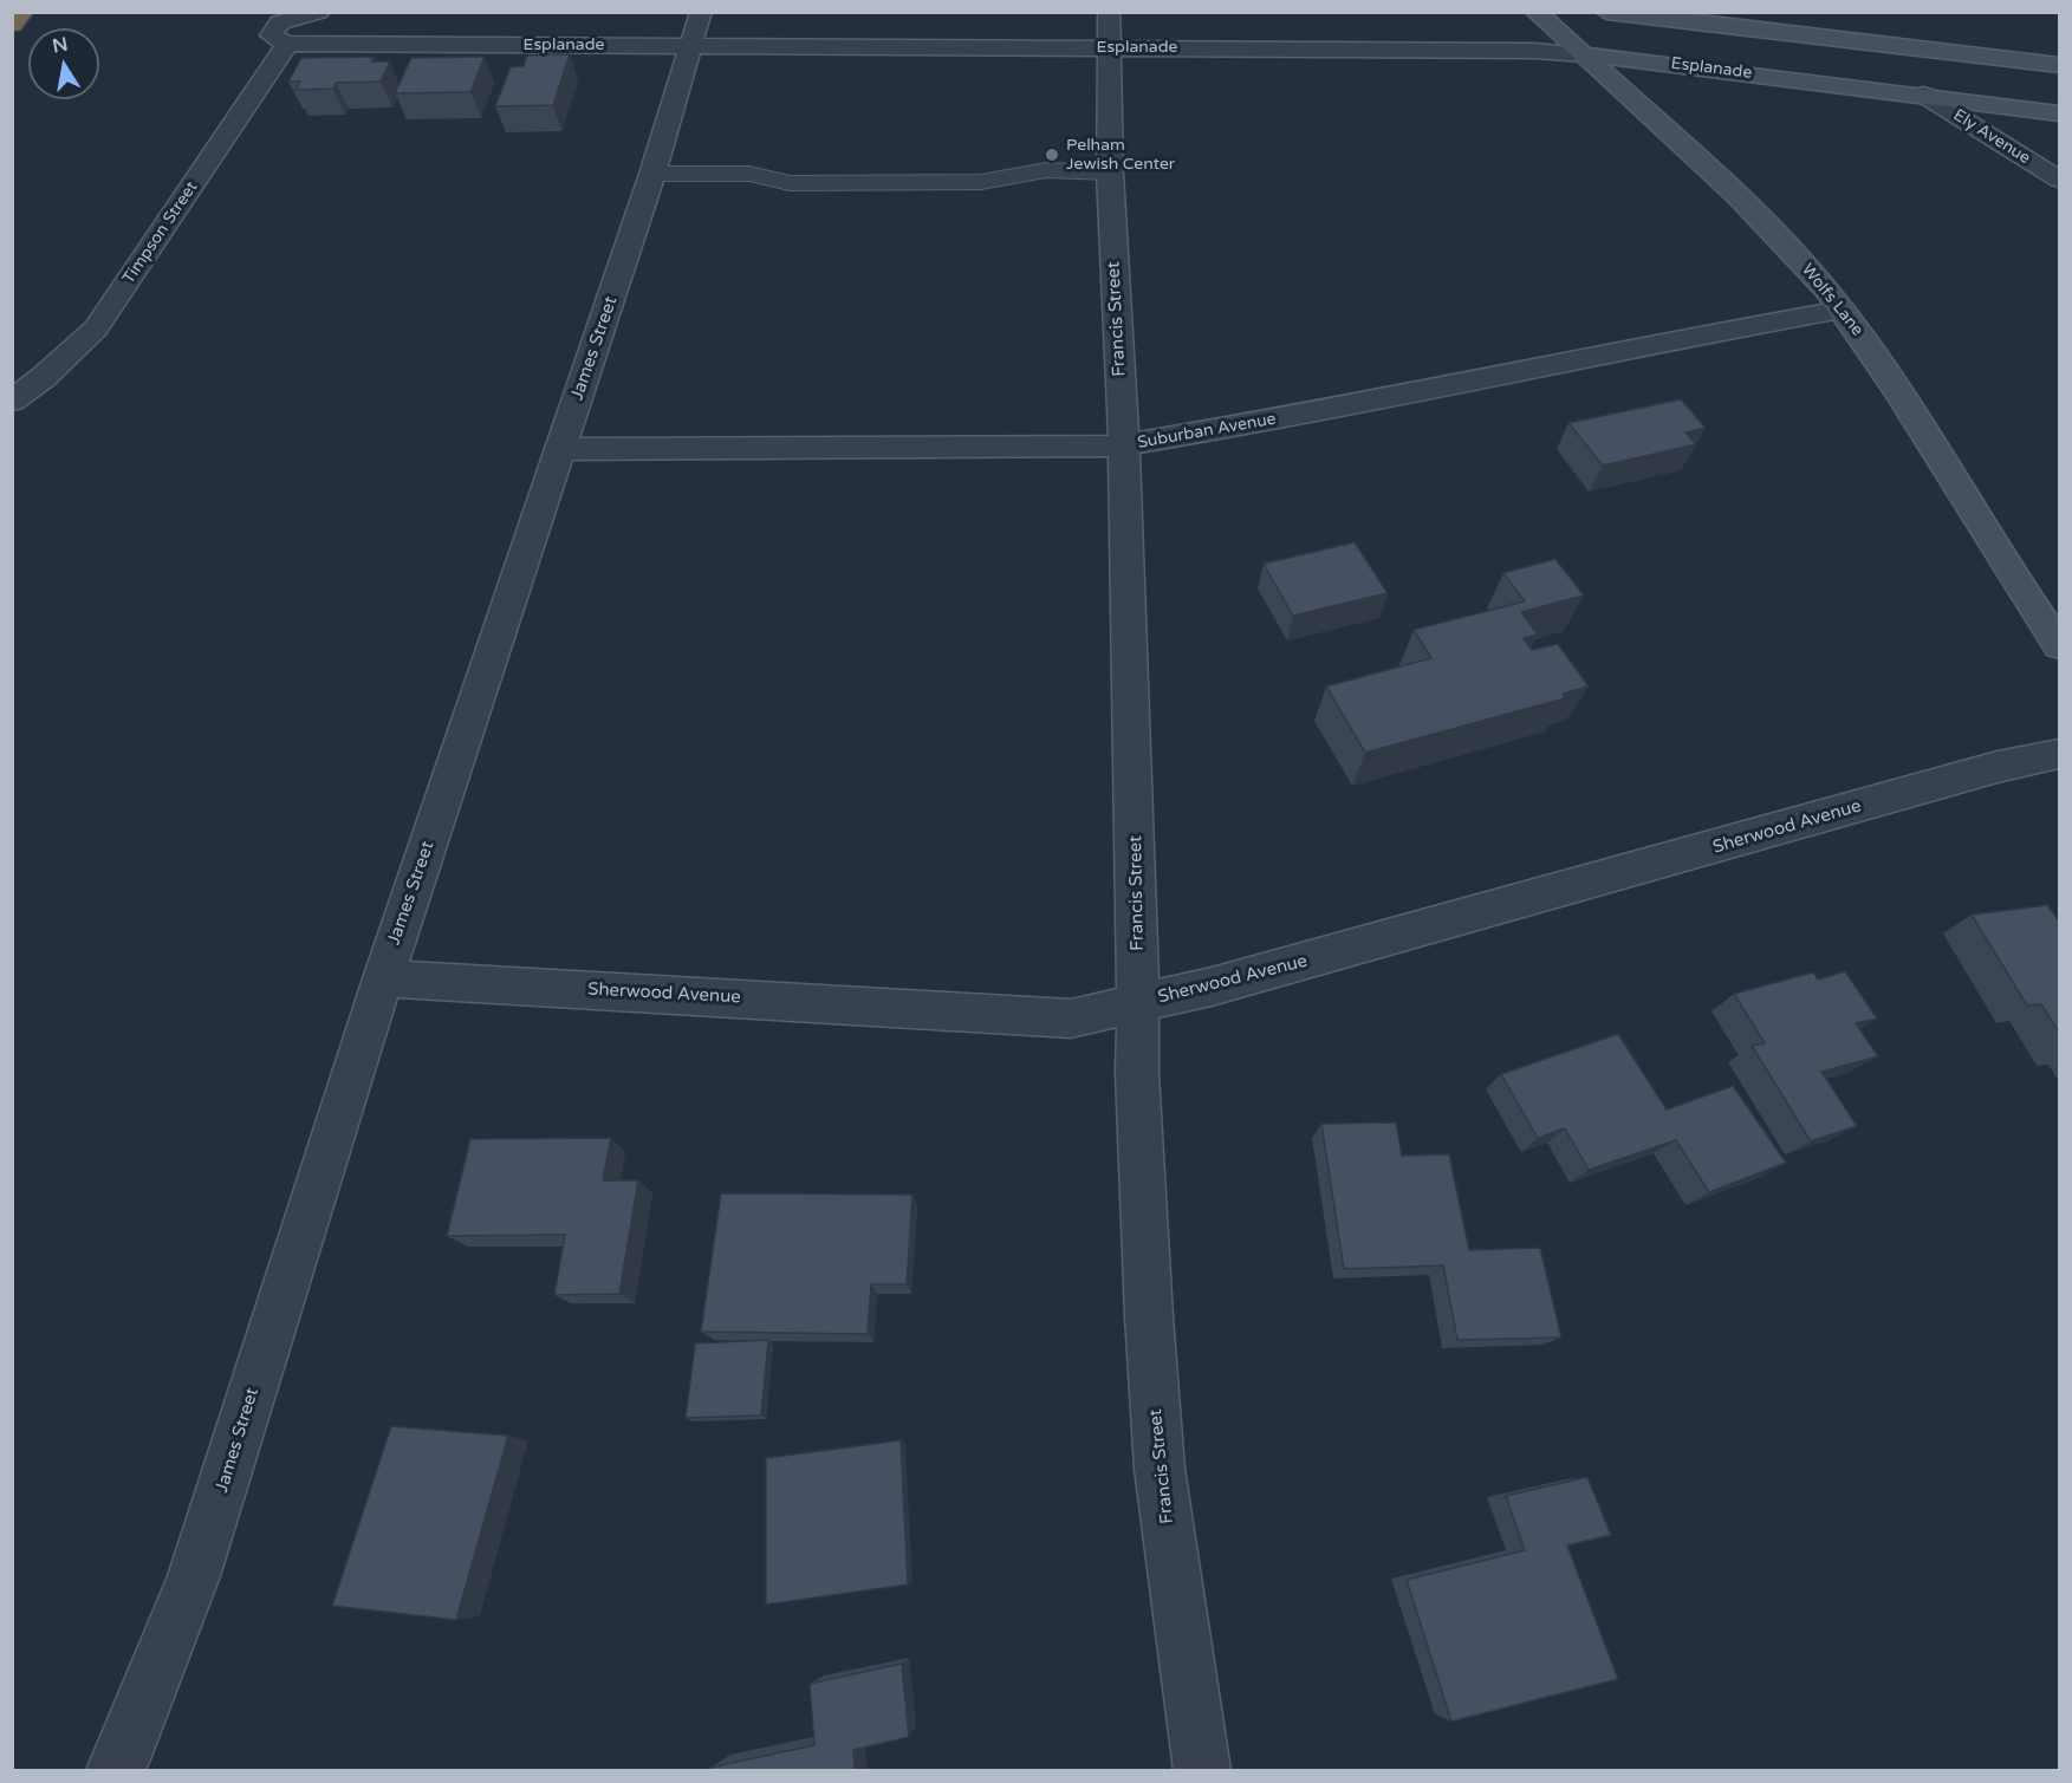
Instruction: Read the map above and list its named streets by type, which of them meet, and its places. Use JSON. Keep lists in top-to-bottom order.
{
  "streets": {
    "street": [
      "Esplanade",
      "Ely Avenue",
      "Timpson Street",
      "Wolfs Lane",
      "Francis Street",
      "James Street",
      "Suburban Avenue",
      "Sherwood Avenue"
    ]
  },
  "crossings": [
    ["Esplanade", "Ely Avenue"],
    ["Esplanade", "Timpson Street"],
    ["Esplanade", "Wolfs Lane"],
    ["Esplanade", "Francis Street"],
    ["Esplanade", "James Street"],
    ["Wolfs Lane", "Suburban Avenue"],
    ["Francis Street", "Suburban Avenue"],
    ["Francis Street", "Sherwood Avenue"],
    ["James Street", "Suburban Avenue"],
    ["James Street", "Sherwood Avenue"]
  ],
  "places": ["Pelham Jewish Center"],
  "north": "top"
}
